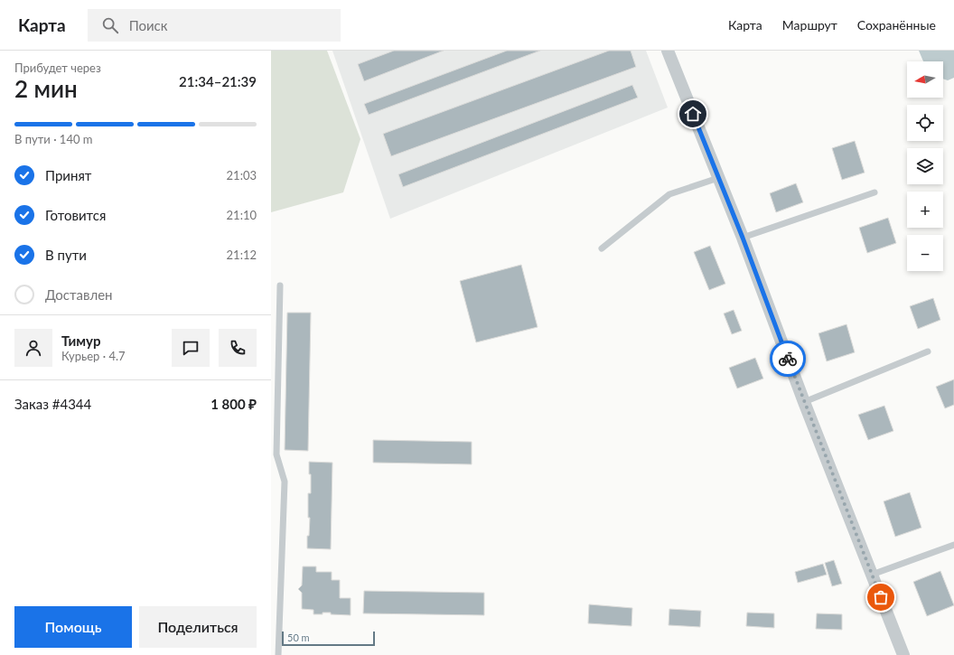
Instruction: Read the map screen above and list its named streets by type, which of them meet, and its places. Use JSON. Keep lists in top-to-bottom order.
{
  "scale_bar": "50 m",
  "north": "left",
  "page": {
    "header": "Карта",
    "search": "Поиск",
    "nav": ["Карта", "Маршрут", "Сохранённые"],
    "heading": ["2 мин", "Прибудет через", "21:34–21:39"],
    "panel": [
      "Тимур",
      "Курьер · 4.7",
      "Заказ #4344",
      "1 800 ₽"
    ],
    "map_buttons": ["+", "−"],
    "bar": "В пути · 140 m",
    "list": [
      ["Принят", "21:03"],
      ["Готовится", "21:10"],
      ["В пути", "21:12"],
      "Доставлен"
    ],
    "buttons": ["Помощь", "Поделиться"],
    "scale": "50 m"
  }
}
